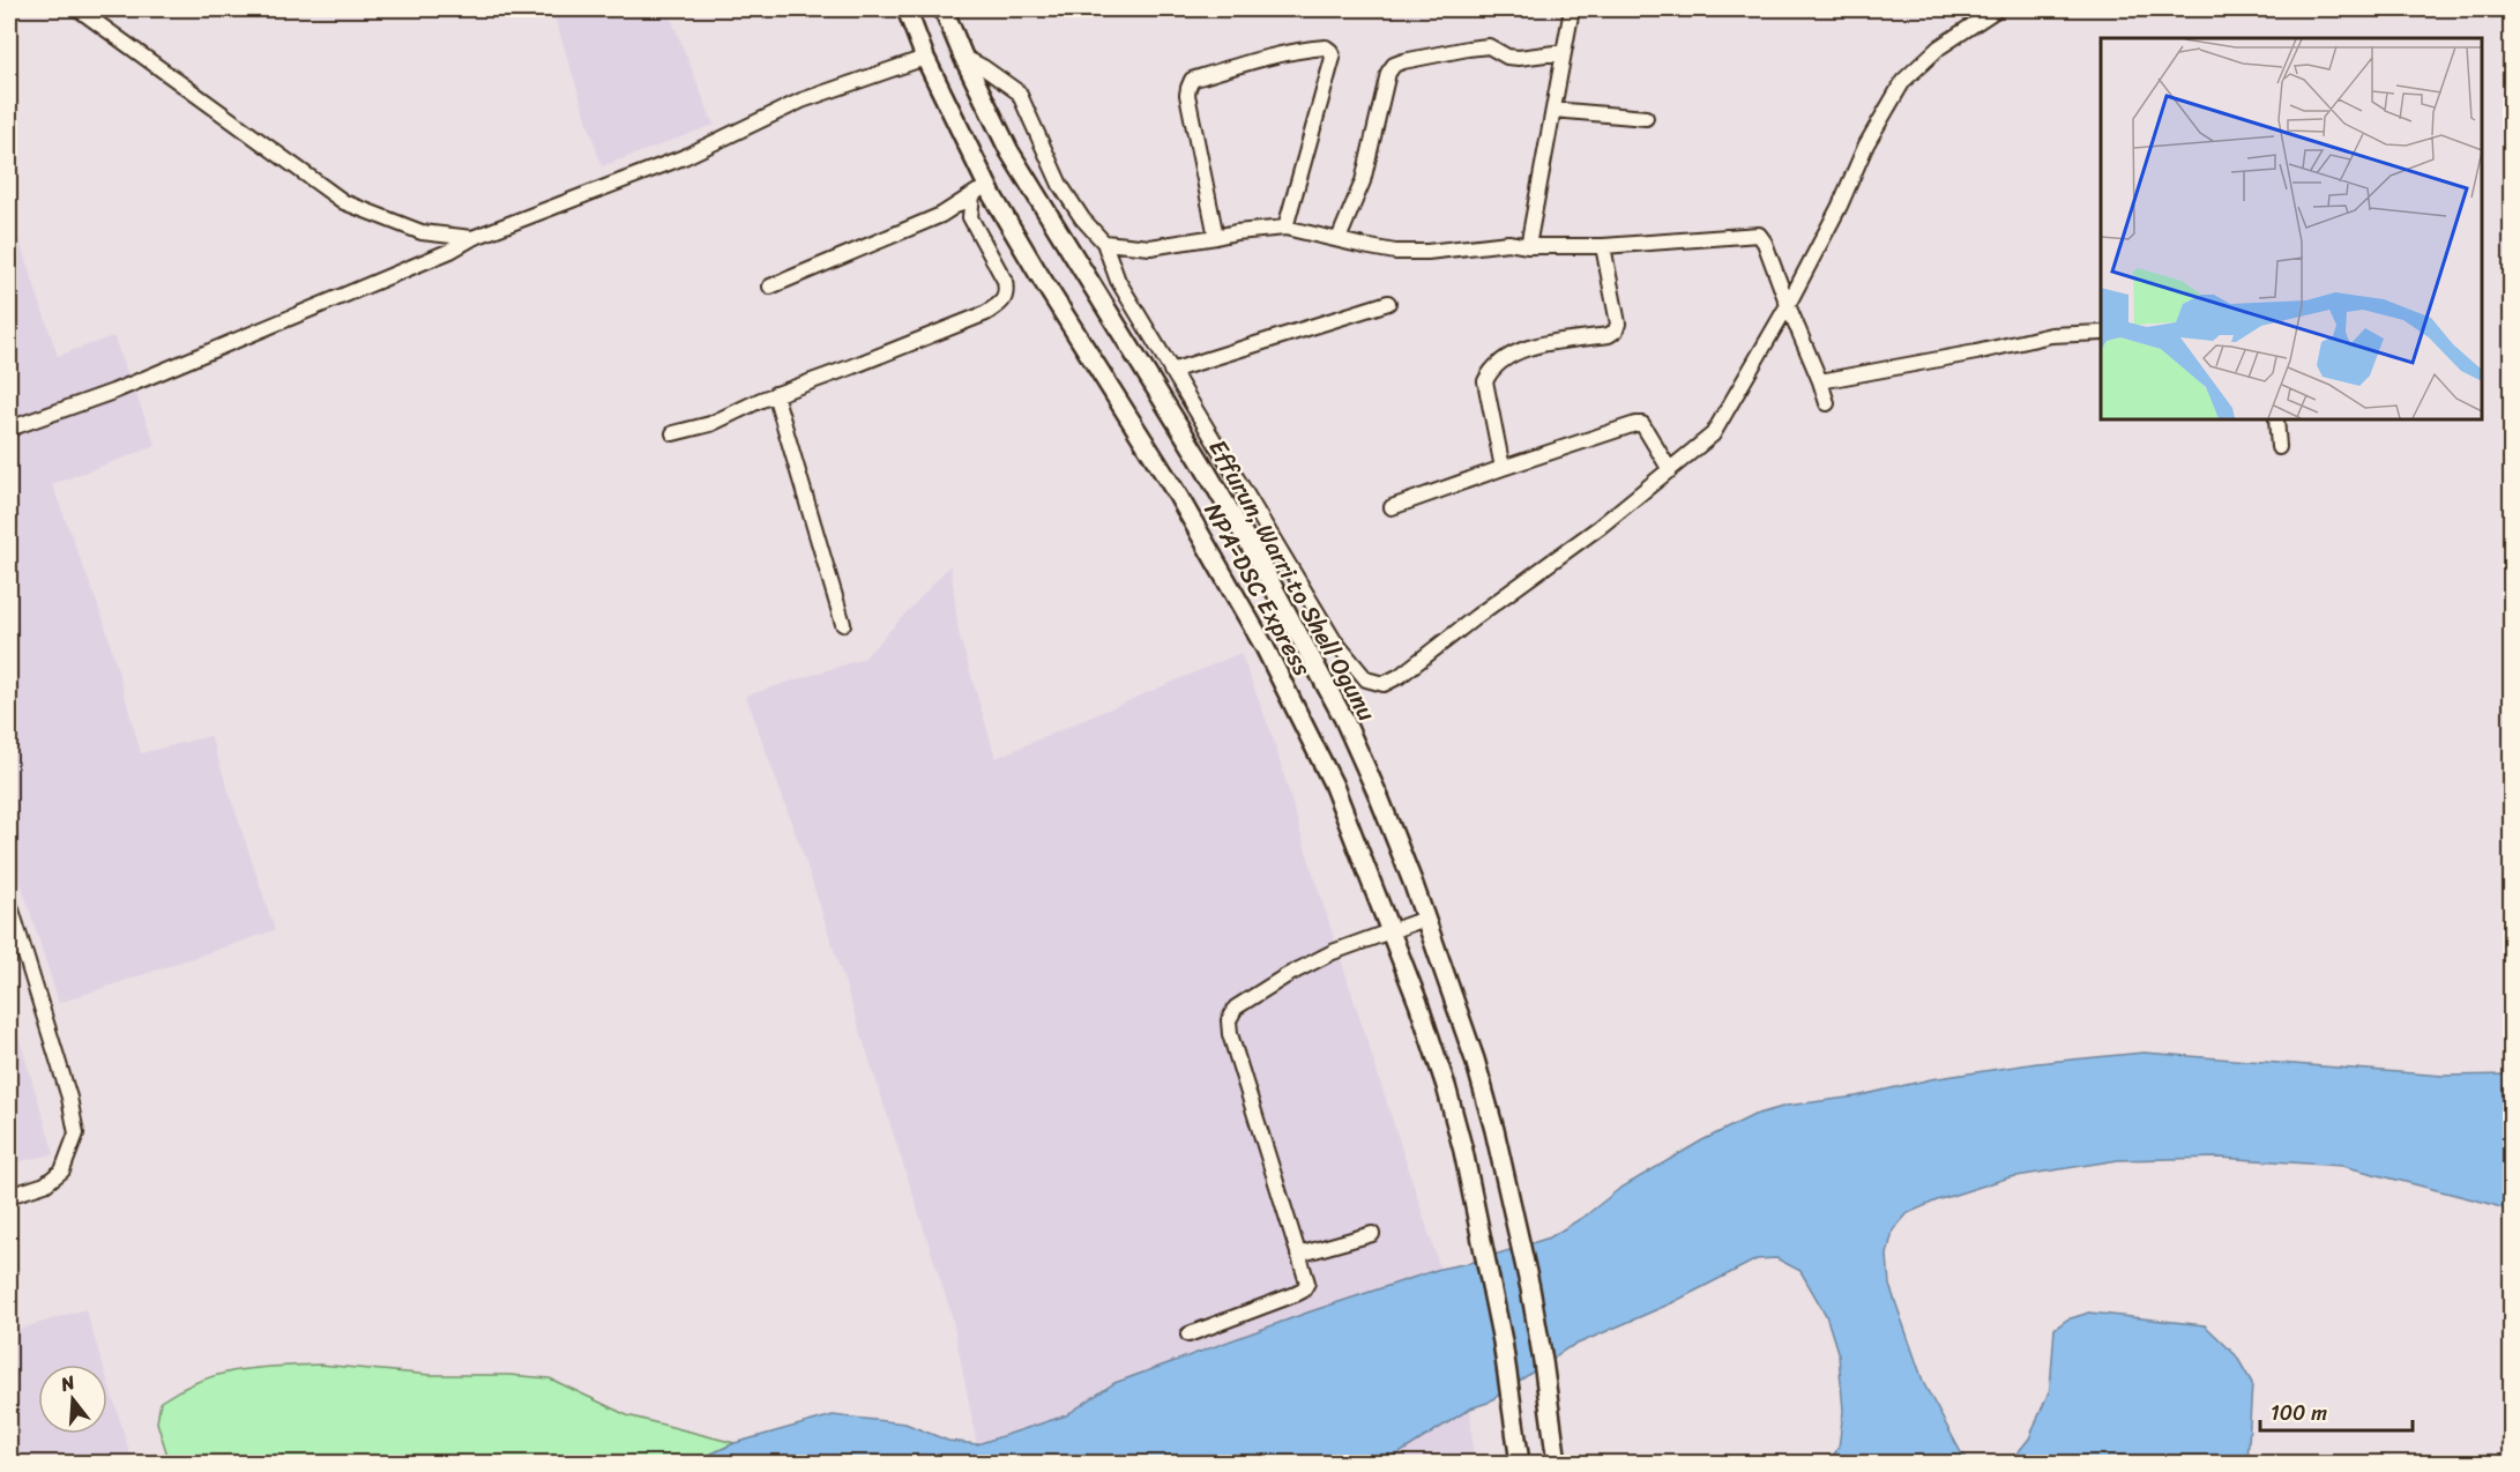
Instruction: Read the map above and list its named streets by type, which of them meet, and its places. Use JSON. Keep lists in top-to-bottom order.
{
  "streets": {
    "main road": ["Effurun, Warri to Shell Ogunu", "NPA-DSC Express"]
  },
  "scale_bar": "100 m",
  "north": "top"
}
